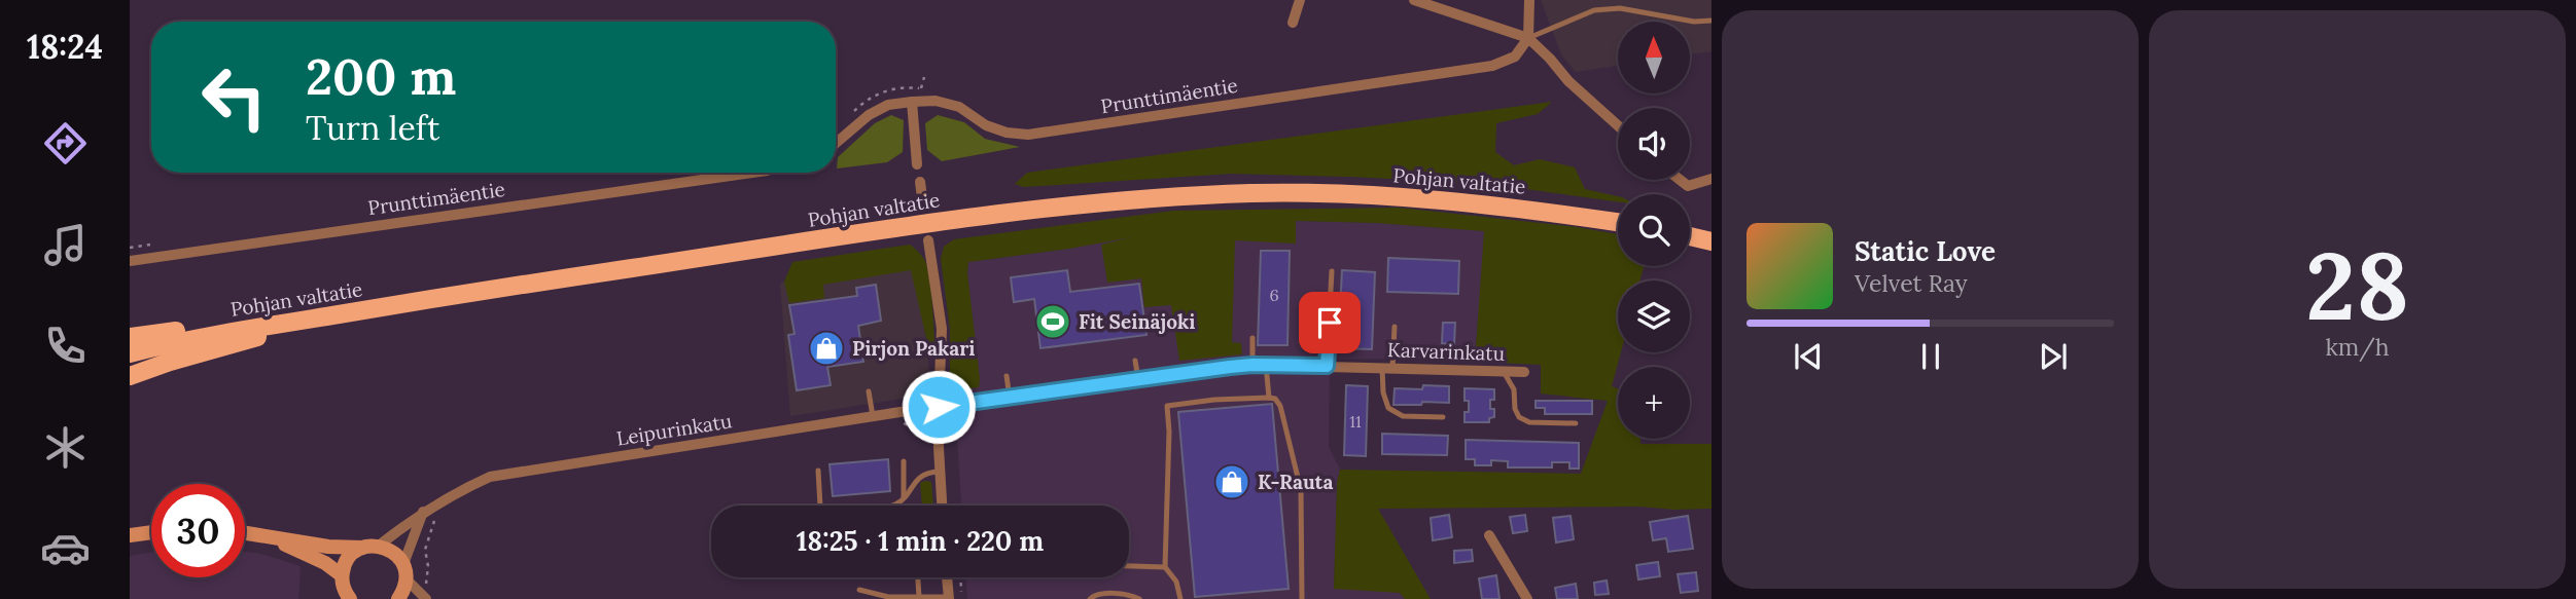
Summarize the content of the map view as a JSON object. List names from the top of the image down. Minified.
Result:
{"streets":{"main road":["Pohjan valtatie"],"street":["Prunttimäentie","Karvarinkatu","Leipurinkatu"]},"crossings":[["Karvarinkatu","Leipurinkatu"]],"places":{"sports":["Fit Seinäjoki"],"shop":["Pirjon Pakari","K-Rauta"]},"house_numbers":["6","11"],"north":"top","page":{"tabs":"18:24","tile":["28","km/h"],"map_buttons":"+","turn":["200 m","Turn left"],"song":["Static Love","Velvet Ray"],"limit":"30","trip":"18:25 · 1 min · 220 m"}}
